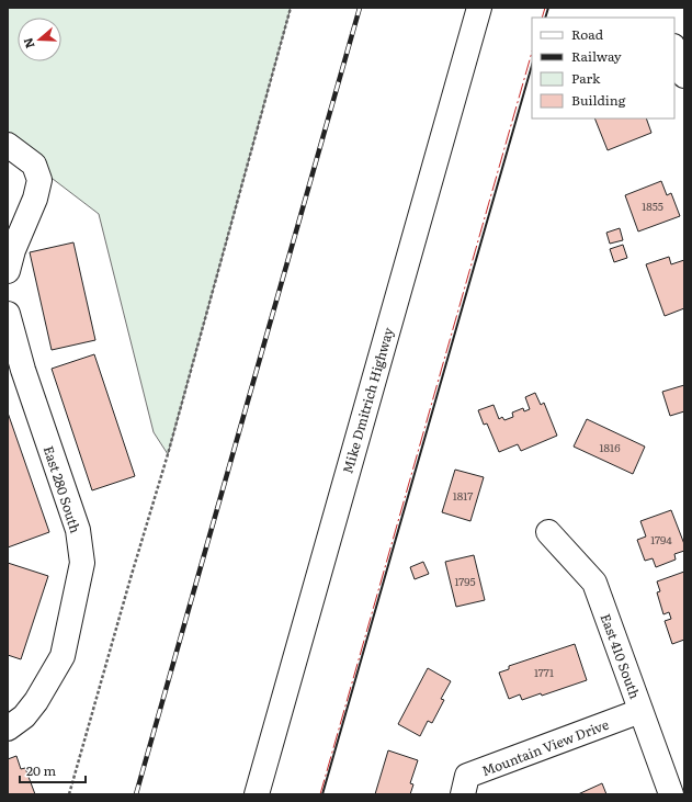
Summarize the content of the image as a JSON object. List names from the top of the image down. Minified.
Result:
{"streets":{"main road":["Mike Dmitrich Highway","East 280 South","East 410 South","Mountain View Drive"]},"crossings":[["East 410 South","Mountain View Drive"]],"house_numbers":["1855","1816","1817","1794","1795","1771"],"legend":["Road","Railway","Park","Building"],"scale_bar":"20 m","north":"left"}
